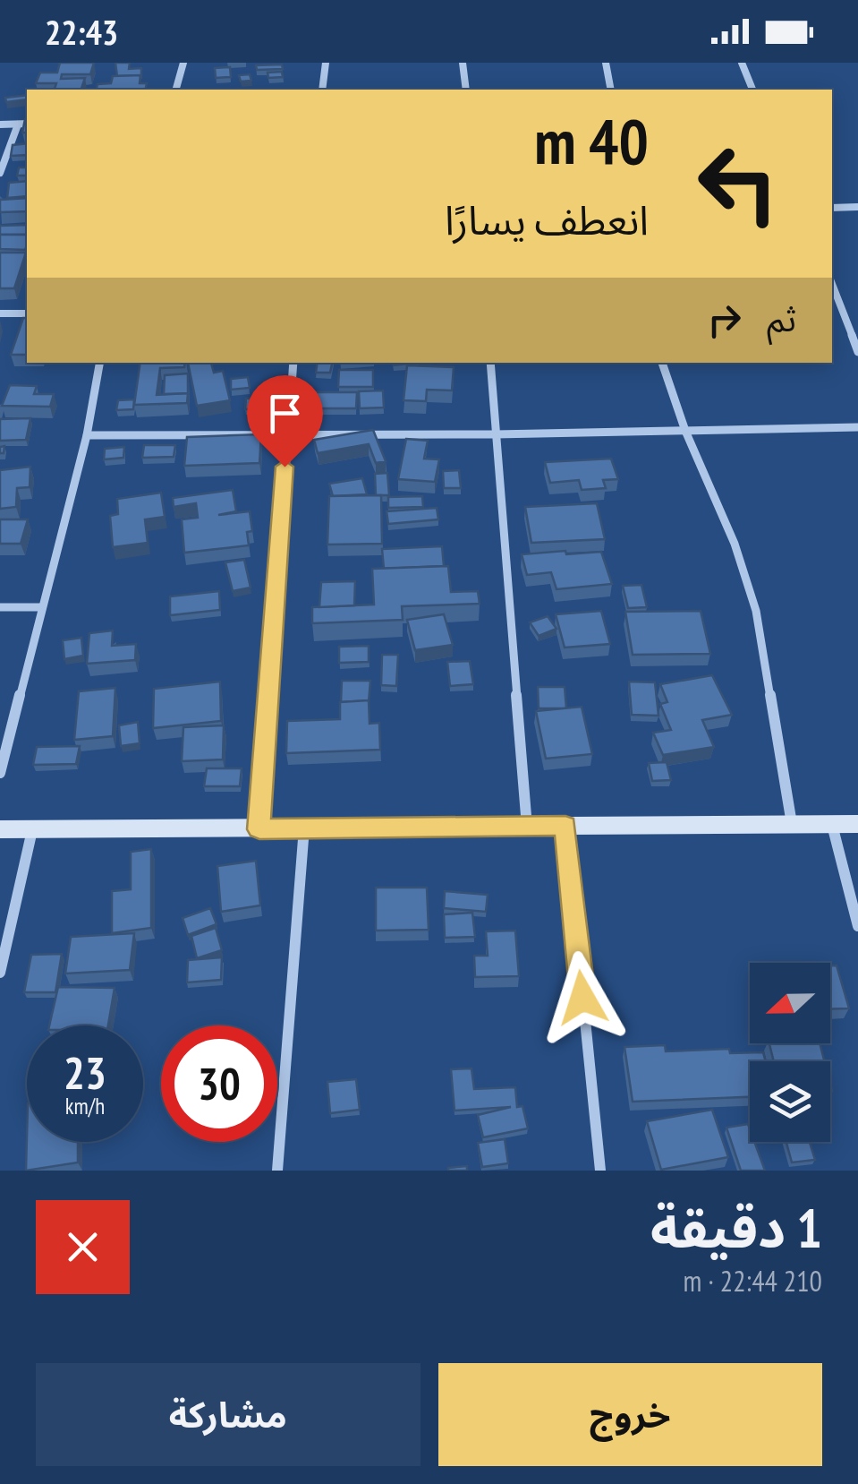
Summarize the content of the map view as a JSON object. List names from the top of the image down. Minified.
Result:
{"north":"left","page":{"status":"22:43","turn":["40 m","انعطف يسارًا"],"then":"ثم","speed":"23 km/h","limit":"30","heading":["1 دقيقة","210 m · 22:44"],"buttons":["خروج","مشاركة"]}}
